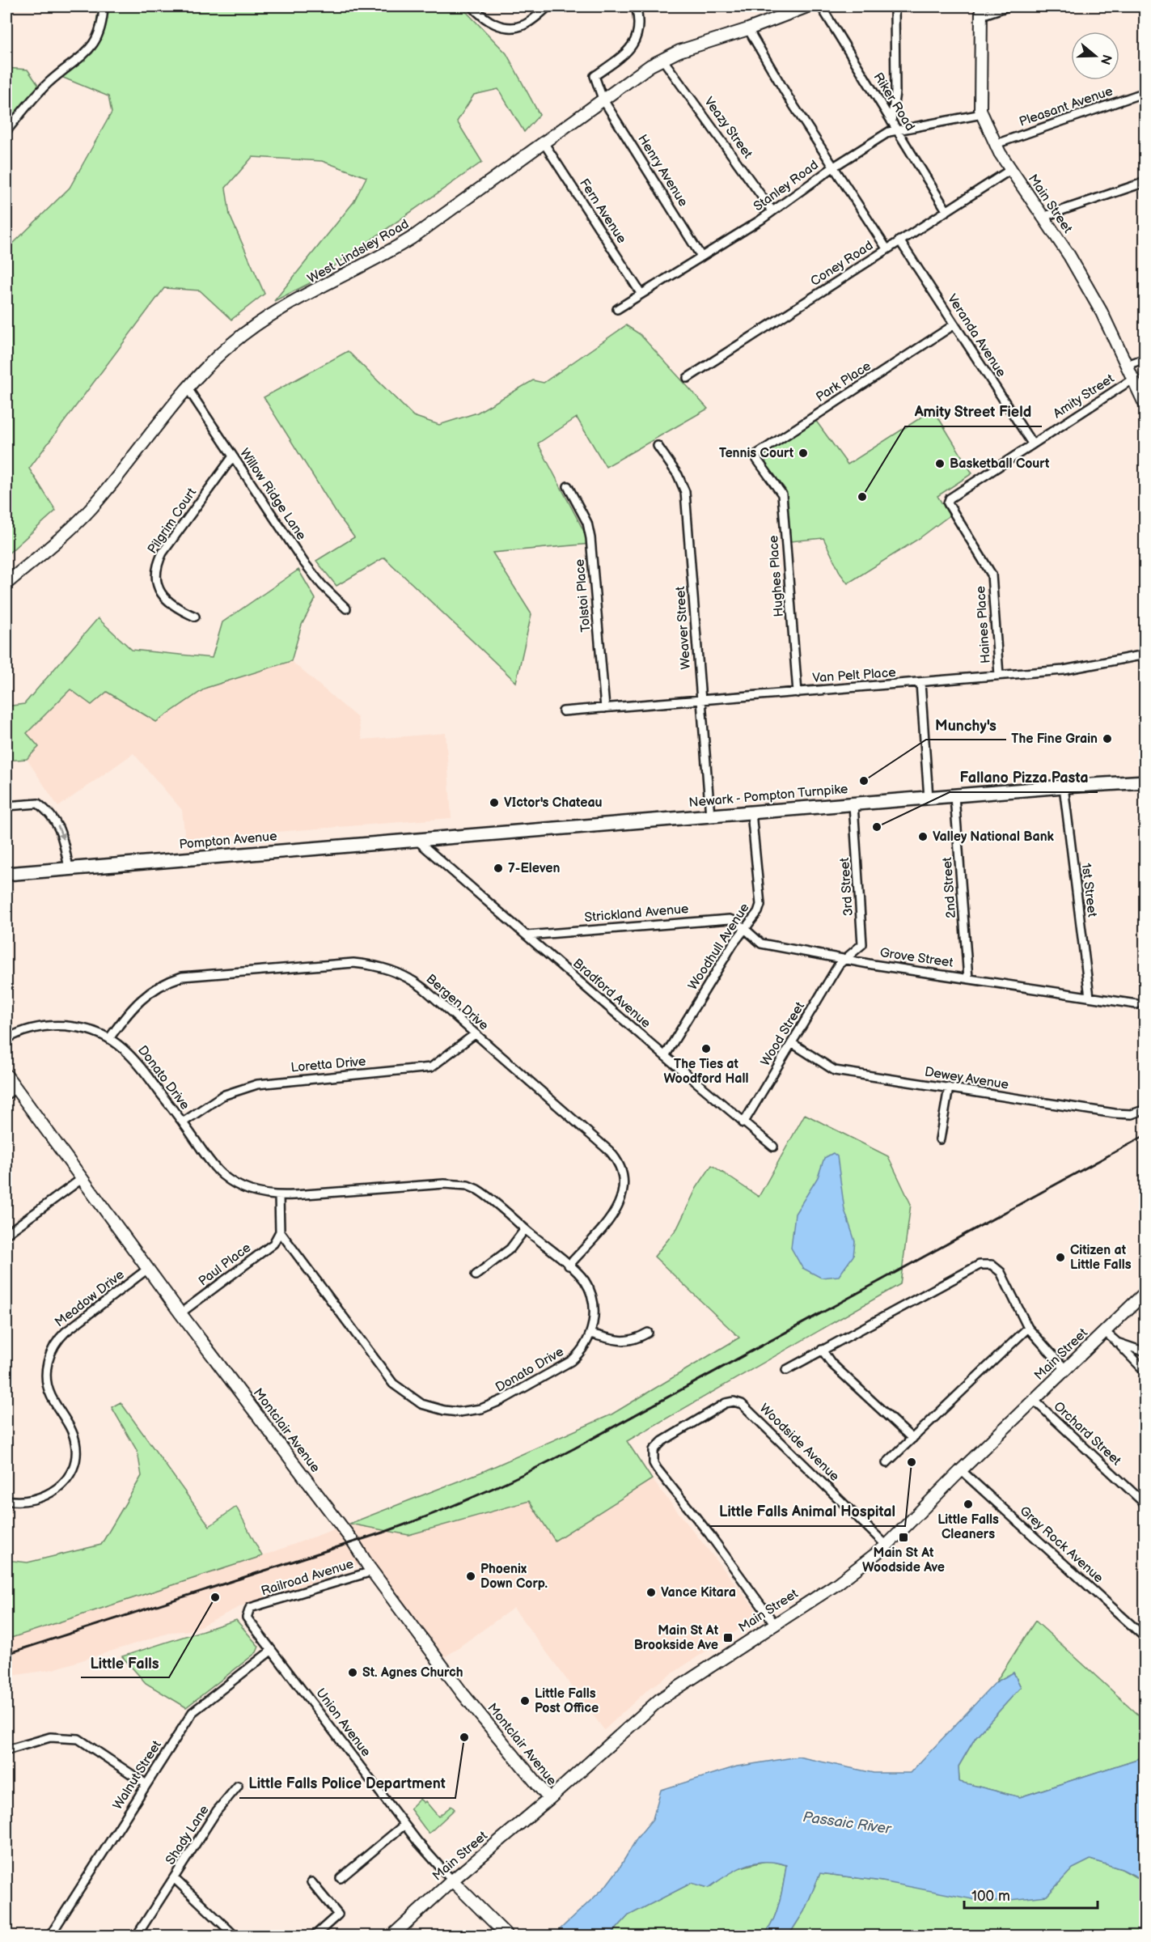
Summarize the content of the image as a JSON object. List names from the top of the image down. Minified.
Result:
{"streets":{"main road":["Newark - Pompton Turnpike","Pompton Avenue"],"street":["Riker Road","Pleasant Avenue","Veazy Street","Henry Avenue","Stanley Road","Main Street","Fern Avenue","West Lindsley Road","Coney Road","Veranda Avenue","Park Place","Amity Street","Willow Ridge Lane","Pilgrim Court","Hughes Place","Tolstoi Place","Haines Place","Weaver Street","Van Pelt Place","3rd Street","2nd Street","1st Street","Strickland Avenue","Woodhull Avenue","Grove Street","Bradford Avenue","Bergen Drive","Wood Street","Loretta Drive","Donato Drive","Dewey Avenue","Paul Place","Meadow Drive","Montclair Avenue","Orchard Street","Woodside Avenue","Grey Rock Avenue","Railroad Avenue","Union Avenue","Walnut Street","Shady Lane"]},"crossings":[["Riker Road","Stanley Road"],["Riker Road","Coney Road"],["Pleasant Avenue","Main Street"],["Veazy Street","Stanley Road"],["Veazy Street","West Lindsley Road"],["Henry Avenue","Stanley Road"],["Henry Avenue","West Lindsley Road"],["Stanley Road","Main Street"],["Stanley Road","Fern Avenue"],["Main Street","Coney Road"],["Main Street","Amity Street"],["Main Street","Montclair Avenue"],["Main Street","Orchard Street"],["Main Street","Woodside Avenue"],["Main Street","Grey Rock Avenue"],["Main Street","Union Avenue"],["Fern Avenue","West Lindsley Road"],["West Lindsley Road","Willow Ridge Lane"],["Coney Road","Veranda Avenue"],["Veranda Avenue","Park Place"],["Veranda Avenue","Amity Street"],["Park Place","Hughes Place"],["Amity Street","Haines Place"],["Willow Ridge Lane","Pilgrim Court"],["Hughes Place","Van Pelt Place"],["Tolstoi Place","Van Pelt Place"],["Haines Place","Van Pelt Place"],["Weaver Street","Van Pelt Place"],["Weaver Street","Newark - Pompton Turnpike"],["Newark - Pompton Turnpike","Pompton Avenue"],["Newark - Pompton Turnpike","3rd Street"],["Newark - Pompton Turnpike","2nd Street"],["Newark - Pompton Turnpike","1st Street"],["Newark - Pompton Turnpike","Woodhull Avenue"],["Pompton Avenue","Bradford Avenue"],["3rd Street","Grove Street"],["3rd Street","Wood Street"],["2nd Street","Grove Street"],["1st Street","Grove Street"],["Strickland Avenue","Woodhull Avenue"],["Strickland Avenue","Grove Street"],["Strickland Avenue","Bradford Avenue"],["Woodhull Avenue","Grove Street"],["Woodhull Avenue","Bradford Avenue"],["Grove Street","Wood Street"],["Bradford Avenue","Wood Street"],["Bergen Drive","Loretta Drive"],["Bergen Drive","Donato Drive"],["Wood Street","Dewey Avenue"],["Loretta Drive","Donato Drive"],["Donato Drive","Paul Place"],["Paul Place","Montclair Avenue"],["Meadow Drive","Montclair Avenue"],["Montclair Avenue","Railroad Avenue"],["Railroad Avenue","Union Avenue"],["Union Avenue","Walnut Street"]],"water":["Passaic River"],"places":{"other":["Tennis Court","Basketball Court","Amity Street Field","The Fine Grain","Munchy's","VIctor's Chateau","Fallano Pizza Pasta","Valley National Bank","7-Eleven","The Ties at Woodford Hall","Citizen at Little Falls","Little Falls Animal Hospital","Little Falls Cleaners","Phoenix Down Corp.","Vance Kitara","Little Falls","St. Agnes Church","Little Falls Post Office","Little Falls Police Department"],"transit":["Main St At Woodside Ave","Main St At Brookside Ave"]},"scale_bar":"100 m","north":"right"}
